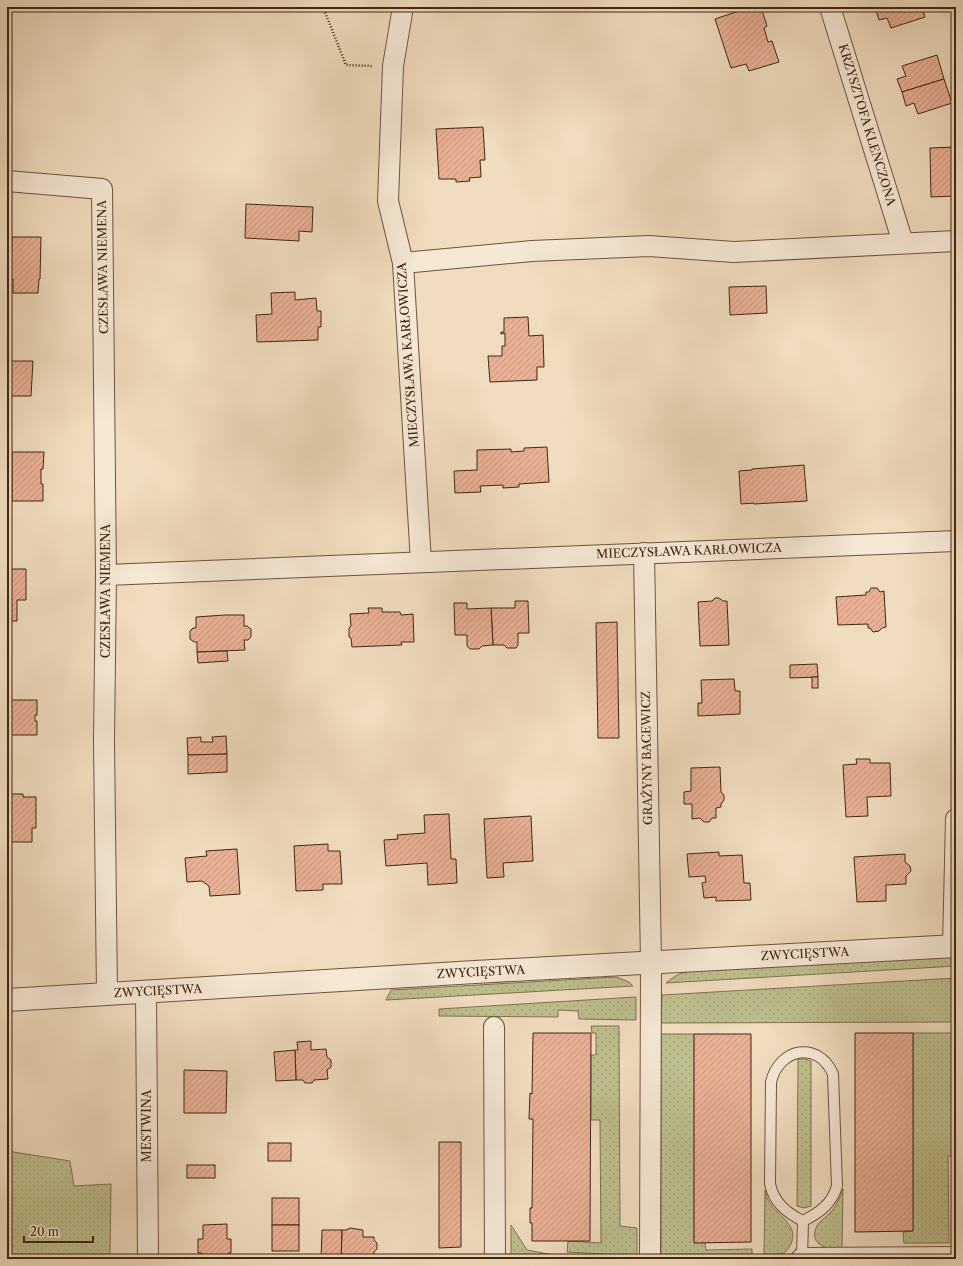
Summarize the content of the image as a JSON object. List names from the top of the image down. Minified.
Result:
{"streets":{"street":["KRZYSZTOFA KLENCZONA","CZESŁAWA NIEMENA","MIECZYSŁAWA KARŁOWICZA","GRAŻYNY BACEWICZ","ZWYCIĘSTWA","MESTWINA"]},"crossings":[["CZESŁAWA NIEMENA","MIECZYSŁAWA KARŁOWICZA"],["CZESŁAWA NIEMENA","ZWYCIĘSTWA"],["MIECZYSŁAWA KARŁOWICZA","GRAŻYNY BACEWICZ"],["GRAŻYNY BACEWICZ","ZWYCIĘSTWA"],["ZWYCIĘSTWA","MESTWINA"]],"scale_bar":"20 m"}
